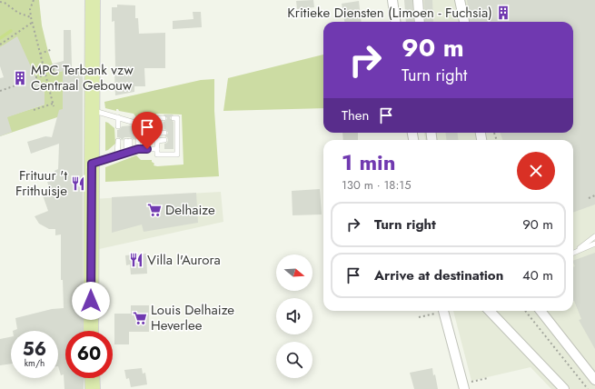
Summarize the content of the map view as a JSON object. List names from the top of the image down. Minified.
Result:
{"places":{"building":["Kritieke Diensten (Limoen - Fuchsia)","MPC Terbank vzw Centraal Gebouw"],"restaurant":["Frituur 't Frithuisje","Villa l'Aurora"],"supermarket":["Delhaize","Louis Delhaize Heverlee"]},"north":"right","page":{"turn":["90 m","Turn right"],"then":"Then","heading":["1 min","130 m · 18:15"],"list":[{"name":"Turn right","value":"90 m"},{"name":"Arrive at destination","value":"40 m"}],"speed":"56 km/h","limit":"60"}}
